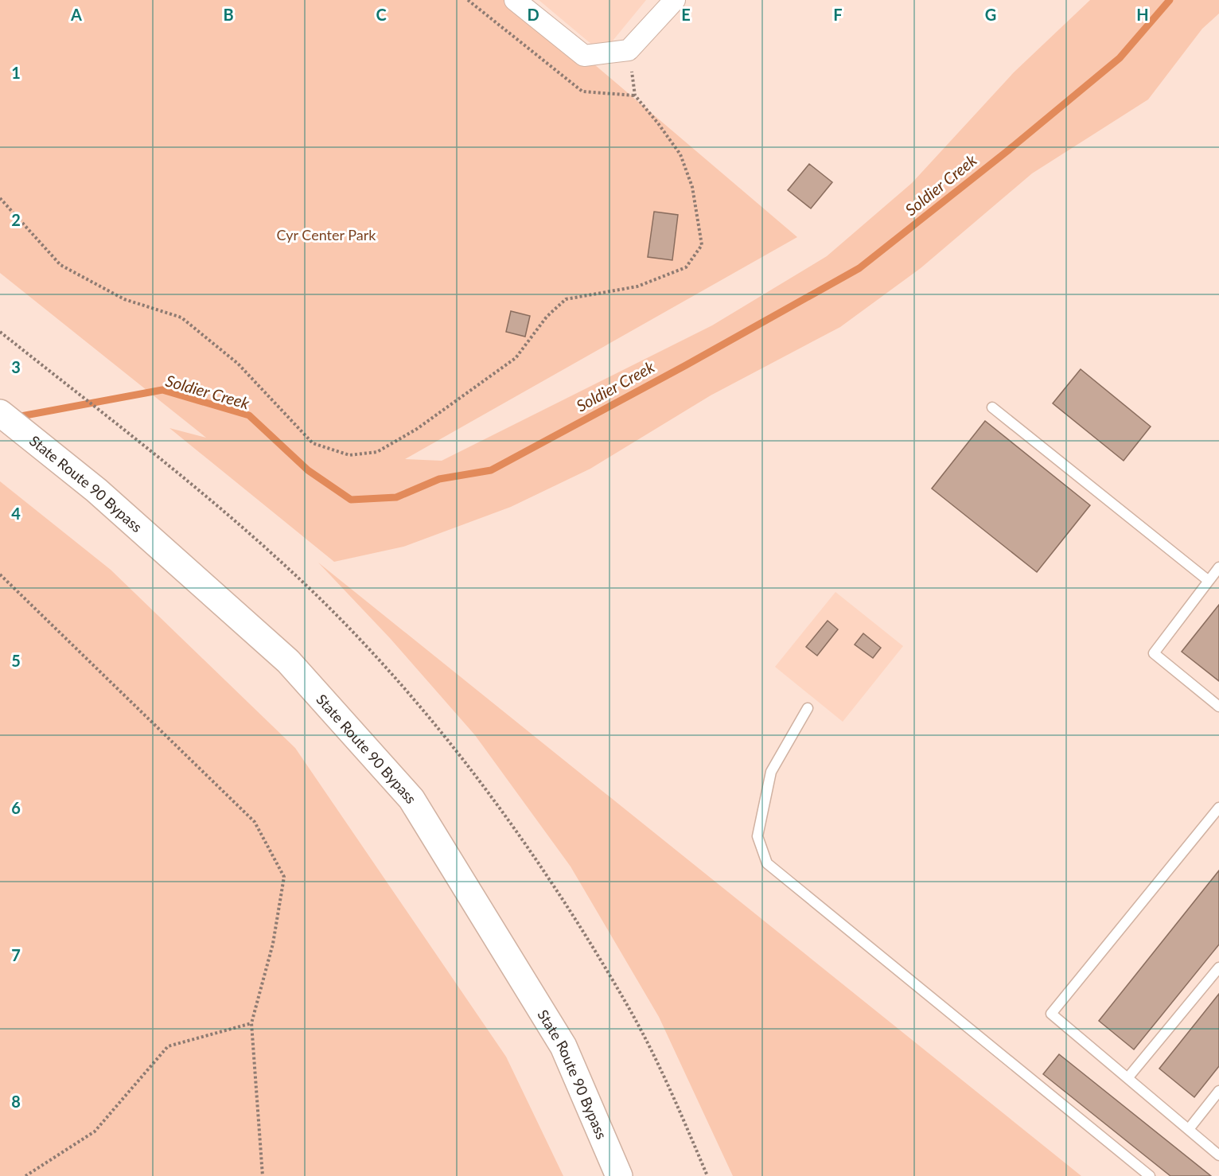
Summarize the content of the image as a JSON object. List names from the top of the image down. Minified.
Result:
{"streets":{"highway":["State Route 90 Bypass"]},"water":["Soldier Creek"],"parks":["Cyr Center Park"],"grid":{"columns":["A","B","C","D","E","F","G","H"],"rows":["1","2","3","4","5","6","7","8"]}}
